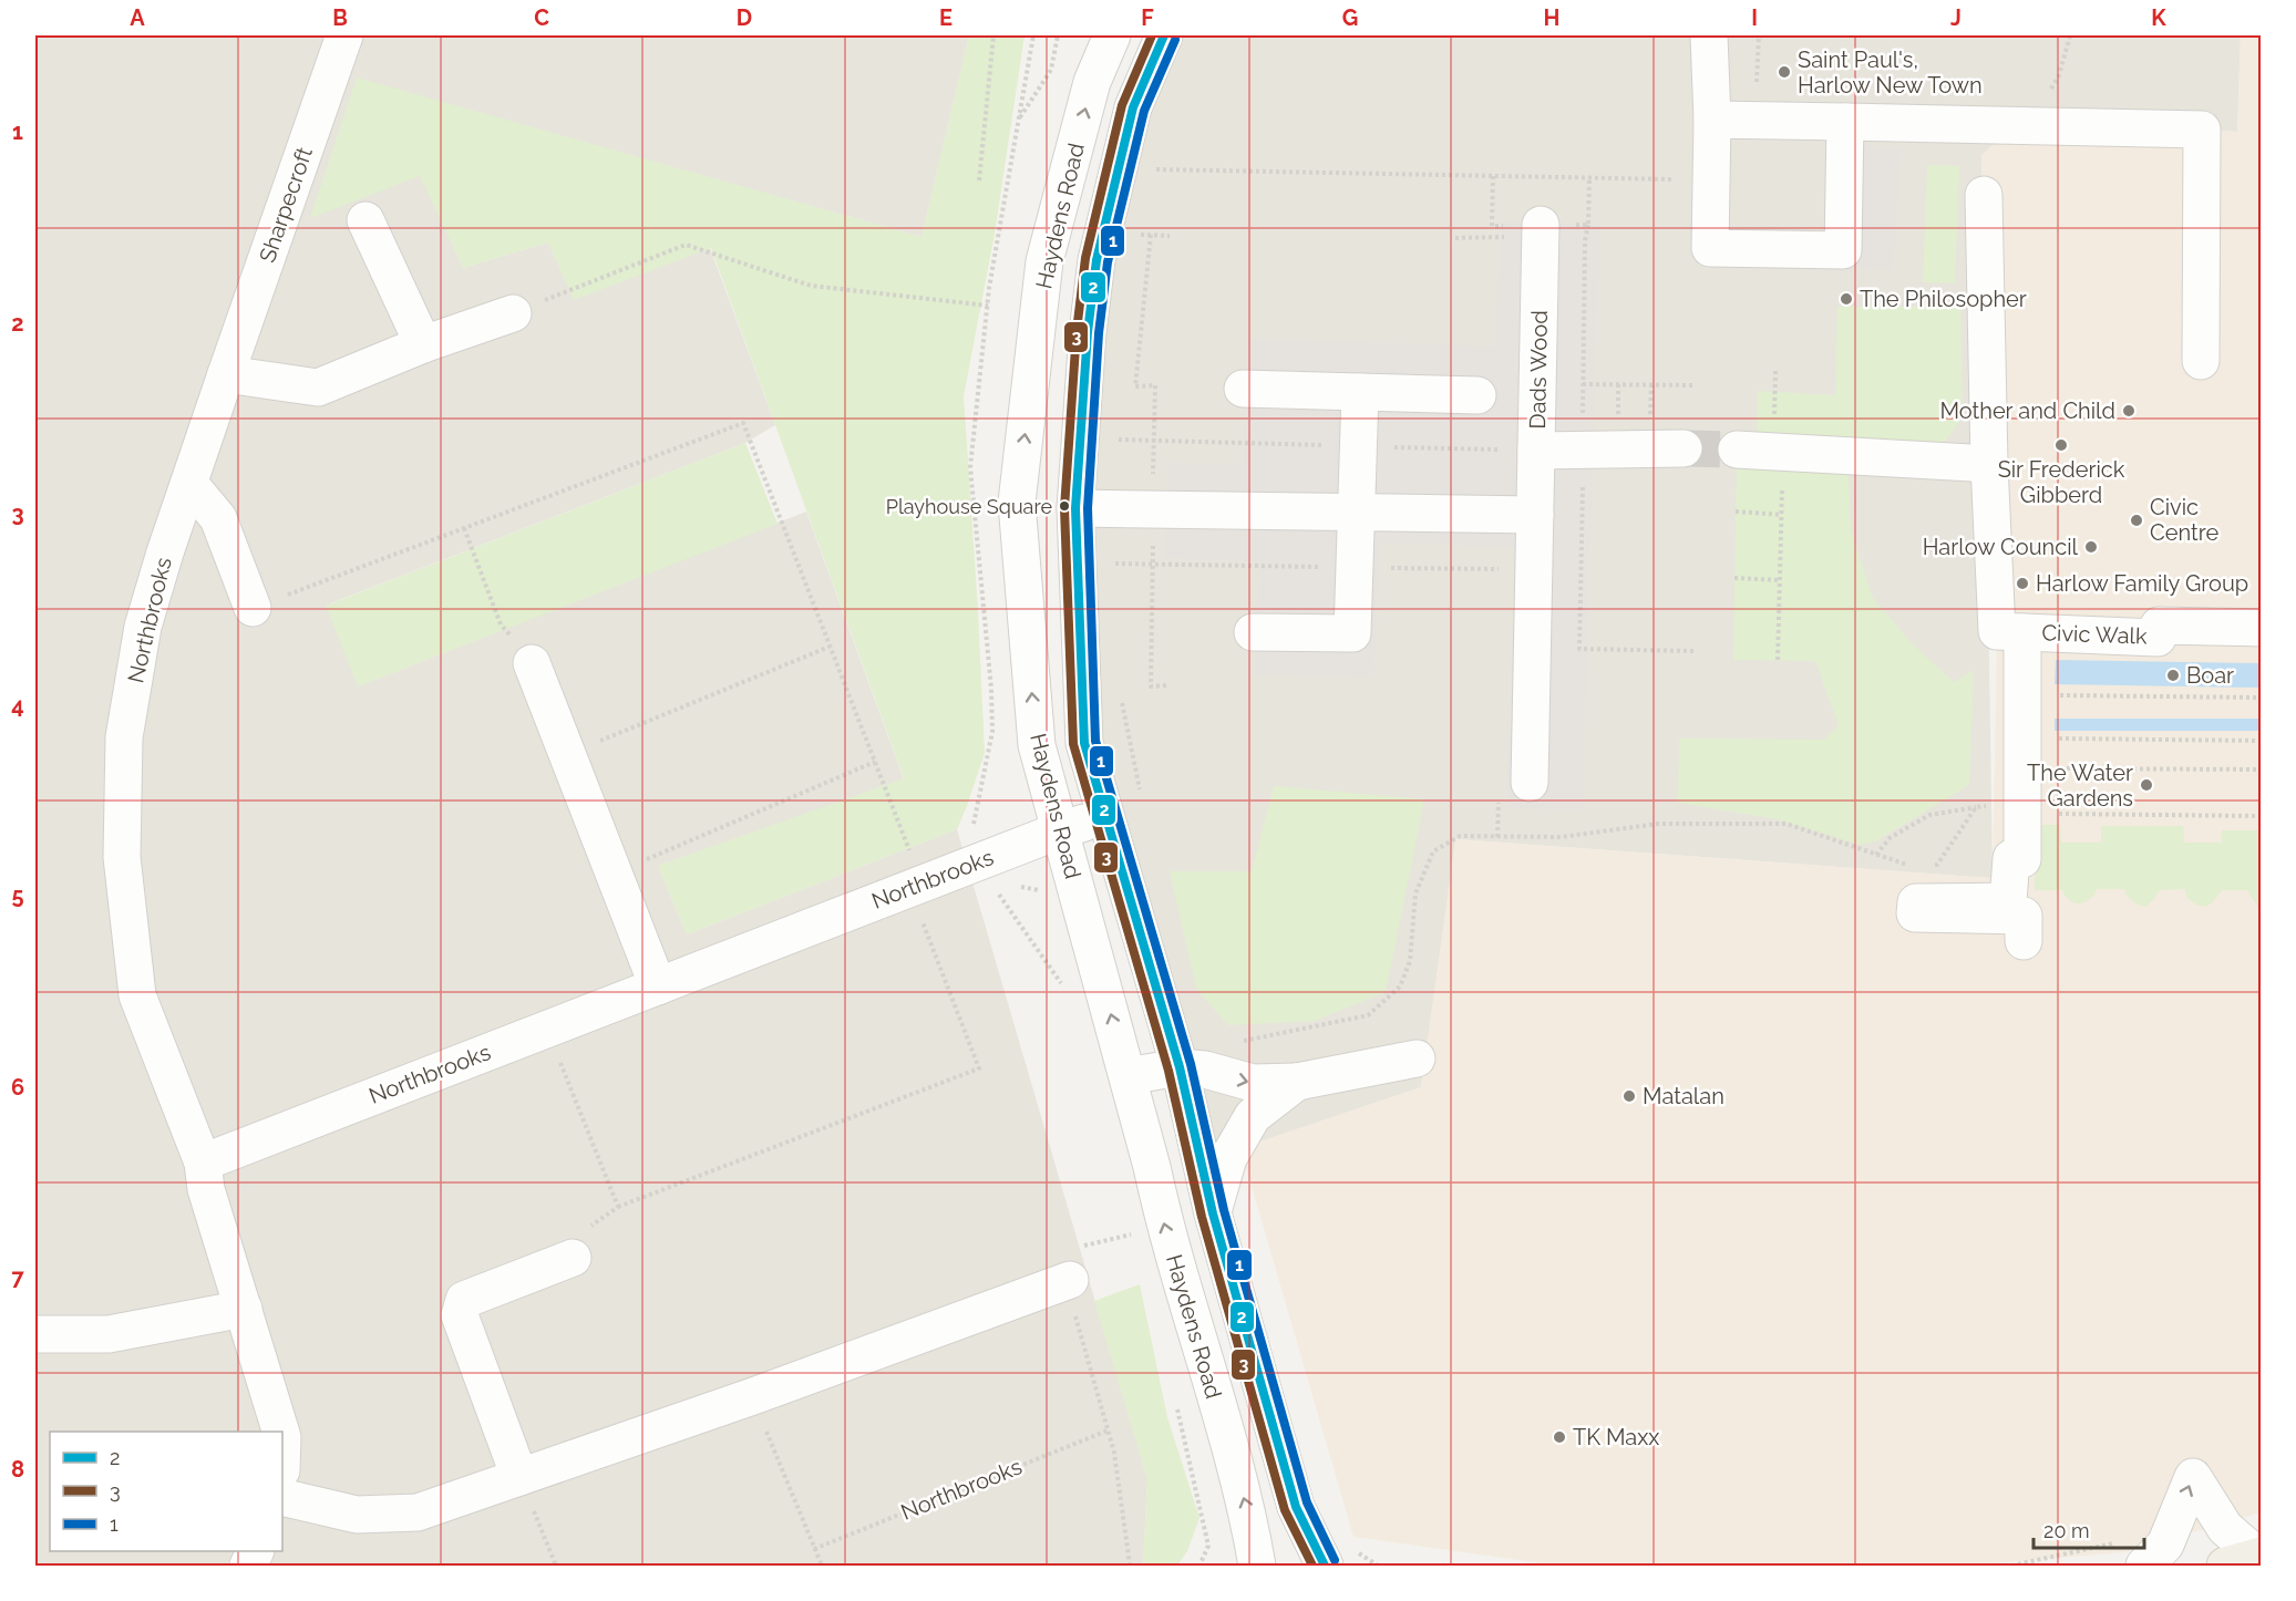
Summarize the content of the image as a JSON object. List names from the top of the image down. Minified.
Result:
{"streets":{"street":["Sharpecroft","Haydens Road","Dads Wood","Northbrooks","Civic Walk"]},"crossings":[["Sharpecroft","Northbrooks"],["Haydens Road","Northbrooks"]],"places":["Saint Paul's, Harlow New Town","The Philosopher","Mother and Child","Sir Frederick Gibberd","Playhouse Square","Civic Centre","Harlow Council","Harlow Family Group","Boar","The Water Gardens","Matalan","TK Maxx"],"lines":["transit line 2","transit line 3","transit line 1"],"legend":["2","3","1"],"scale_bar":"20 m","grid":{"columns":["A","B","C","D","E","F","G","H","I","J","K"],"rows":["1","2","3","4","5","6","7","8"]}}
